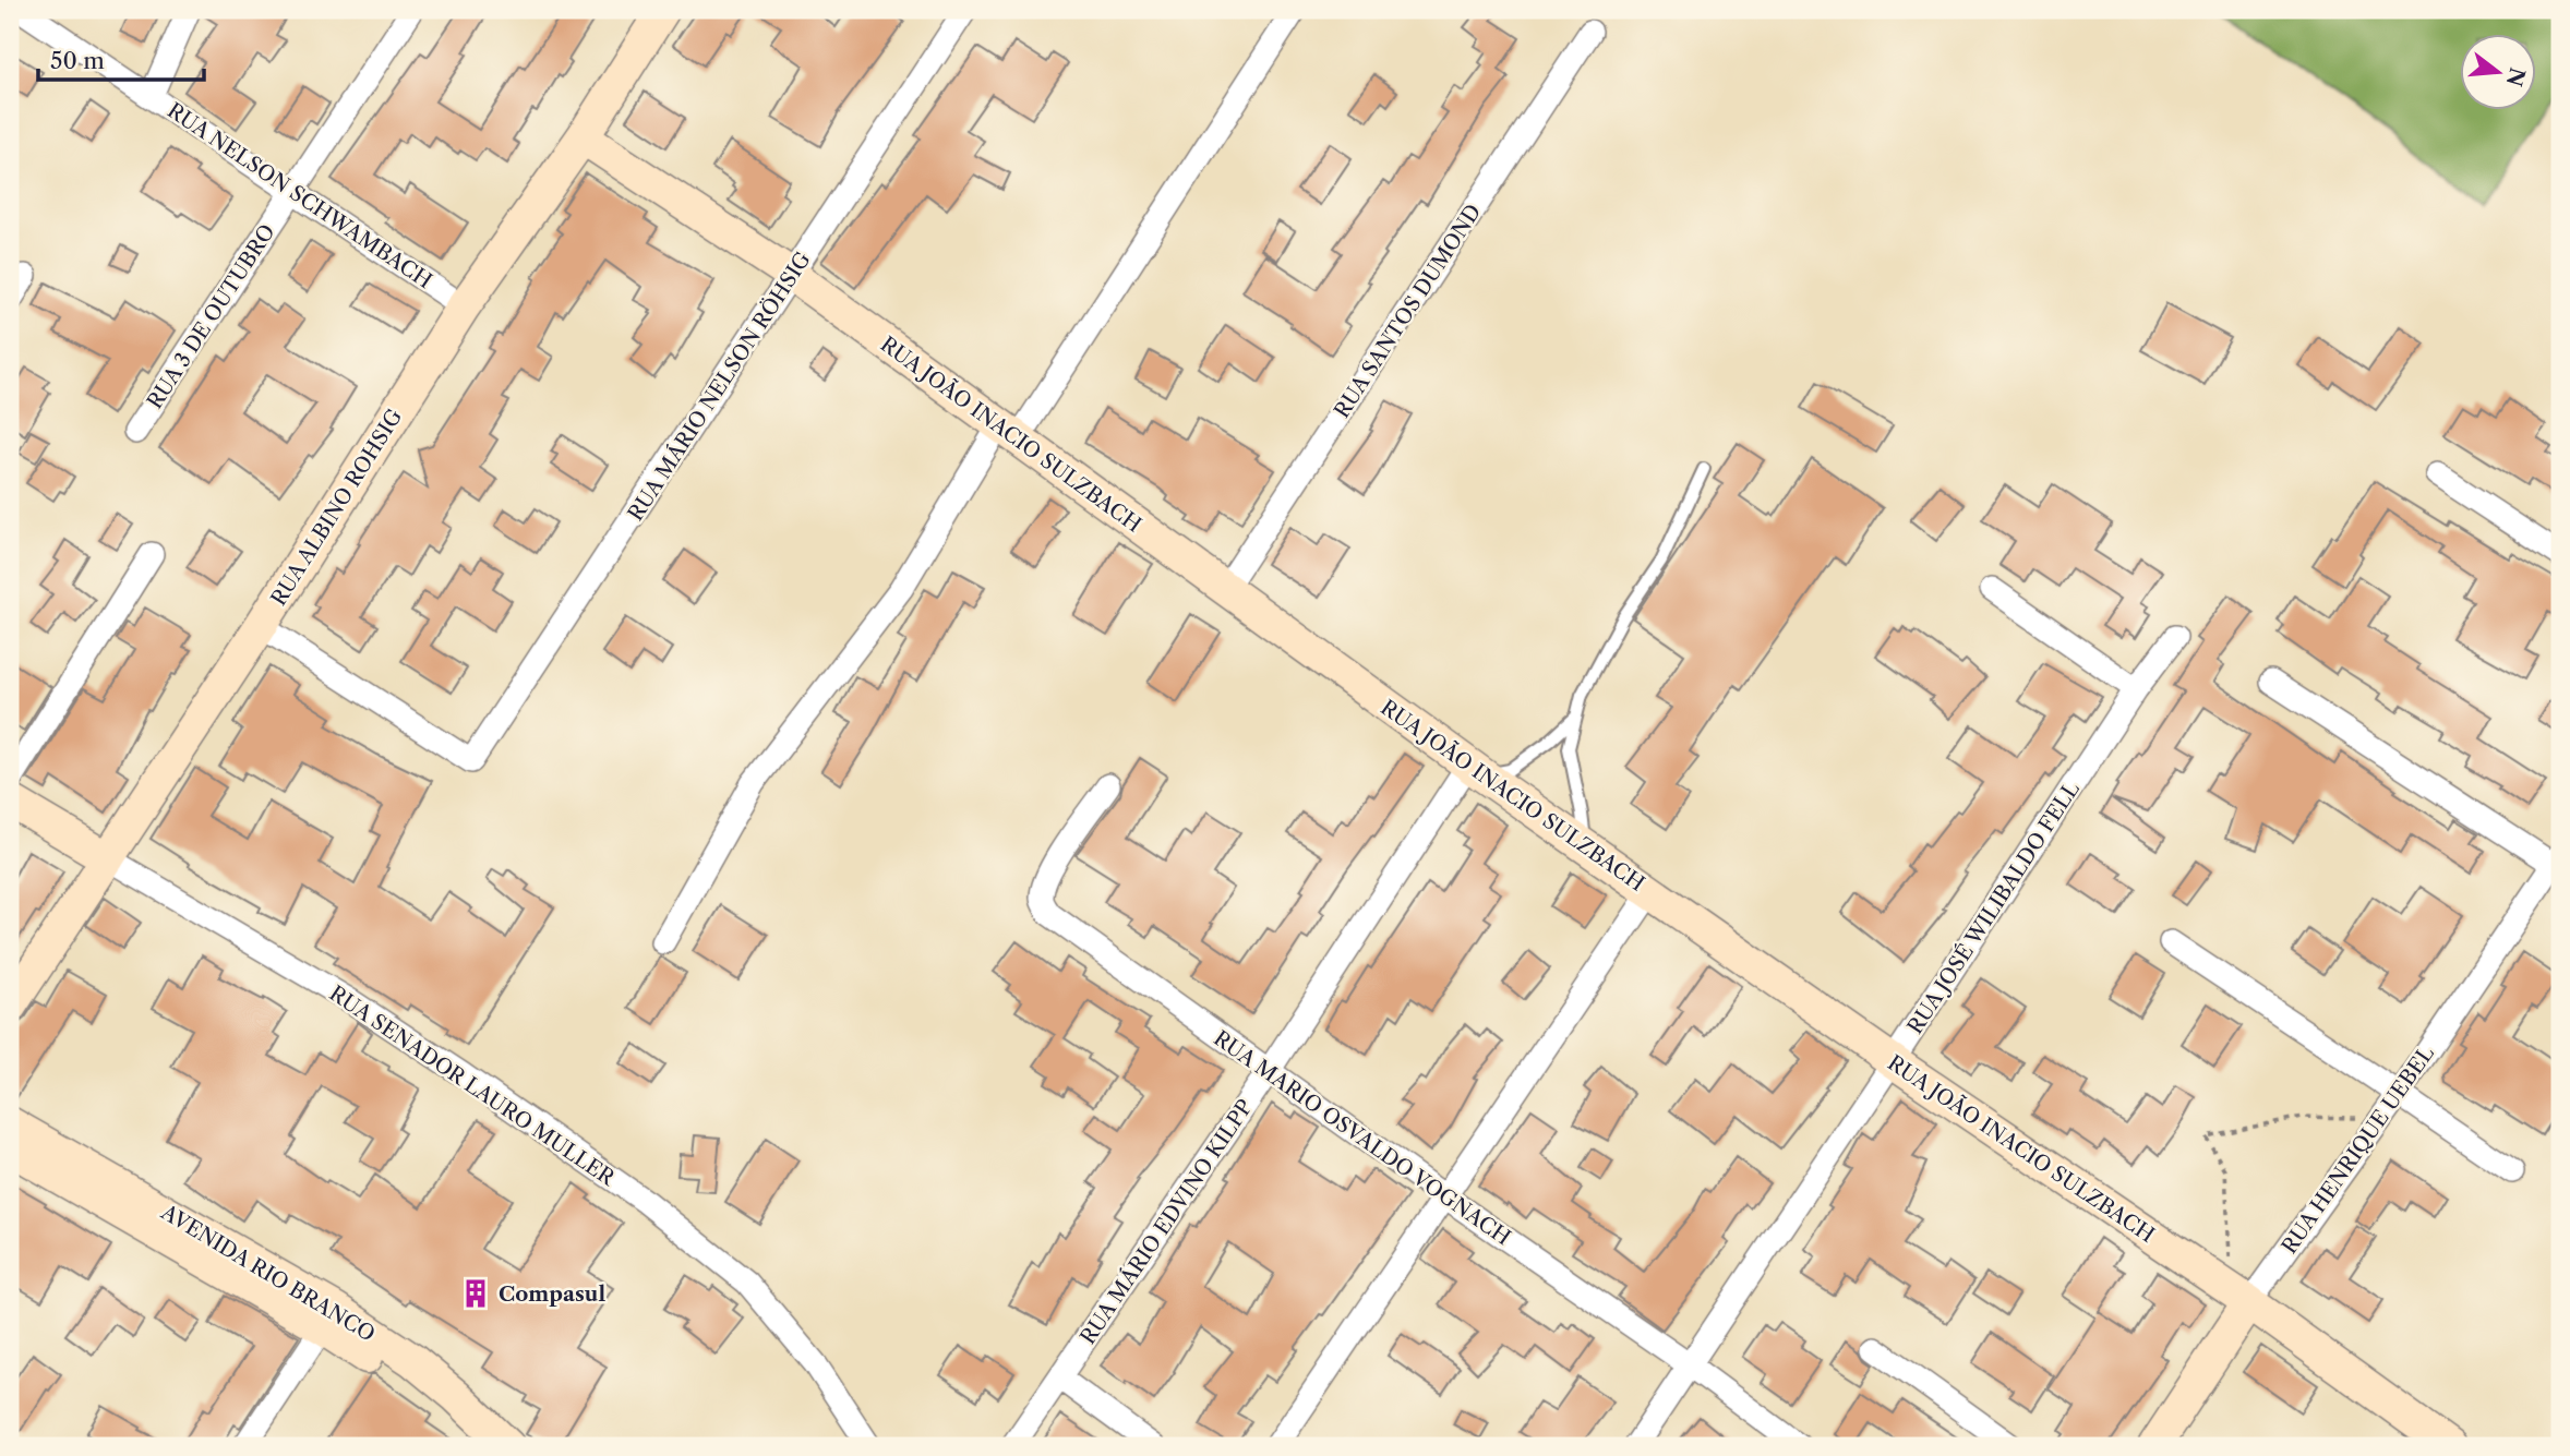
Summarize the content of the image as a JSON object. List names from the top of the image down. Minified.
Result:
{"streets":{"street":["RUA NELSON SCHWAMBACH","RUA SANTOS DUMOND","RUA 3 DE OUTUBRO","RUA MÁRIO NELSON RÖHSIG","RUA JOÃO INACIO SULZBACH","RUA ALBINO ROHSIG","RUA JOSÉ WILIBALDO FELL","RUA SENADOR LAURO MULLER","RUA MARIO OSVALDO VOGNACH","RUA HENRIQUE UEBEL","RUA MÁRIO EDVINO KILPP","AVENIDA RIO BRANCO"]},"crossings":[["RUA NELSON SCHWAMBACH","RUA 3 DE OUTUBRO"],["RUA NELSON SCHWAMBACH","RUA ALBINO ROHSIG"],["RUA SANTOS DUMOND","RUA JOÃO INACIO SULZBACH"],["RUA MÁRIO NELSON RÖHSIG","RUA JOÃO INACIO SULZBACH"],["RUA MÁRIO NELSON RÖHSIG","RUA ALBINO ROHSIG"],["RUA JOÃO INACIO SULZBACH","RUA ALBINO ROHSIG"],["RUA JOÃO INACIO SULZBACH","RUA JOSÉ WILIBALDO FELL"],["RUA JOÃO INACIO SULZBACH","RUA HENRIQUE UEBEL"],["RUA JOÃO INACIO SULZBACH","RUA MÁRIO EDVINO KILPP"],["RUA ALBINO ROHSIG","RUA SENADOR LAURO MULLER"],["RUA JOSÉ WILIBALDO FELL","RUA MARIO OSVALDO VOGNACH"],["RUA MARIO OSVALDO VOGNACH","RUA MÁRIO EDVINO KILPP"]],"places":{"building":["Compasul"]},"scale_bar":"50 m","north":"right"}
